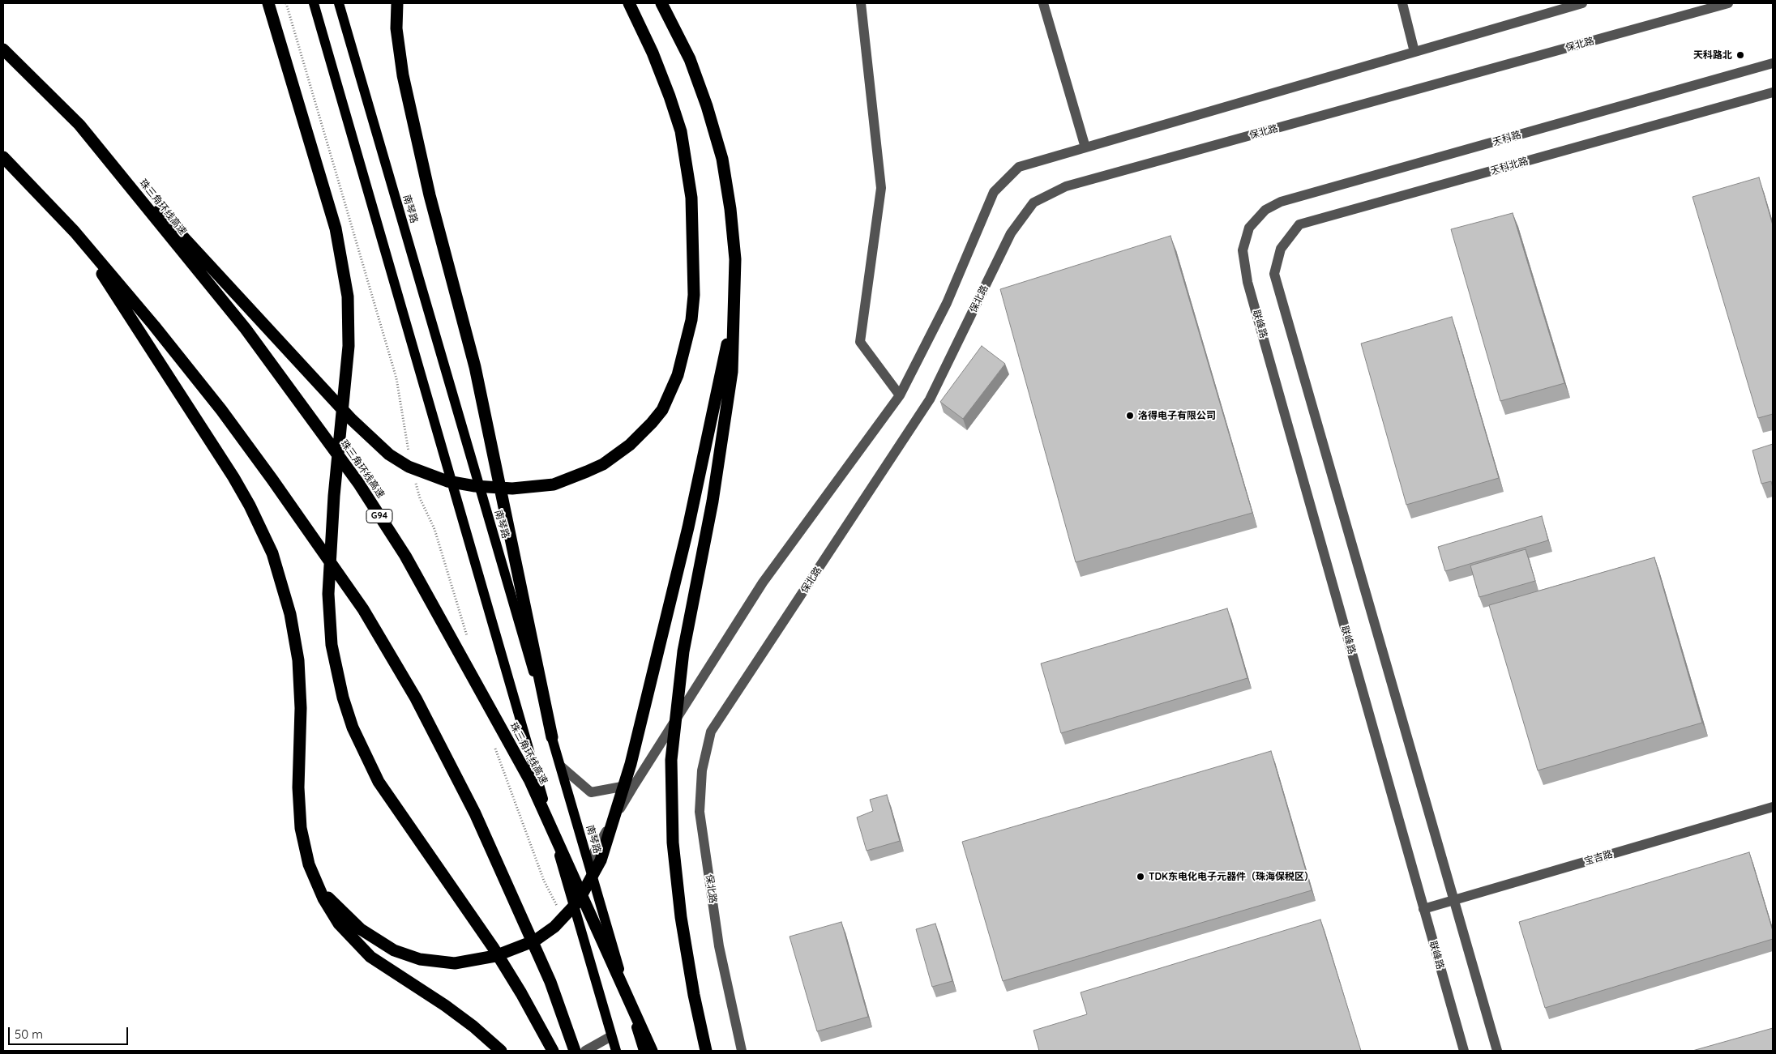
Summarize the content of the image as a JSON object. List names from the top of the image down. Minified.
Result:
{"streets":{"highway":["珠三角环线高速","G94"],"main road":["南琴路"],"street":["保北路","天科路","天科北路","联峰路","宝吉路"]},"crossings":[["天科路","联峰路"],["天科北路","宝吉路"],["联峰路","宝吉路"]],"places":["天科路北","洛得电子有限公司","TDK东电化电子元器件（珠海保税区）"],"scale_bar":"50 m"}
